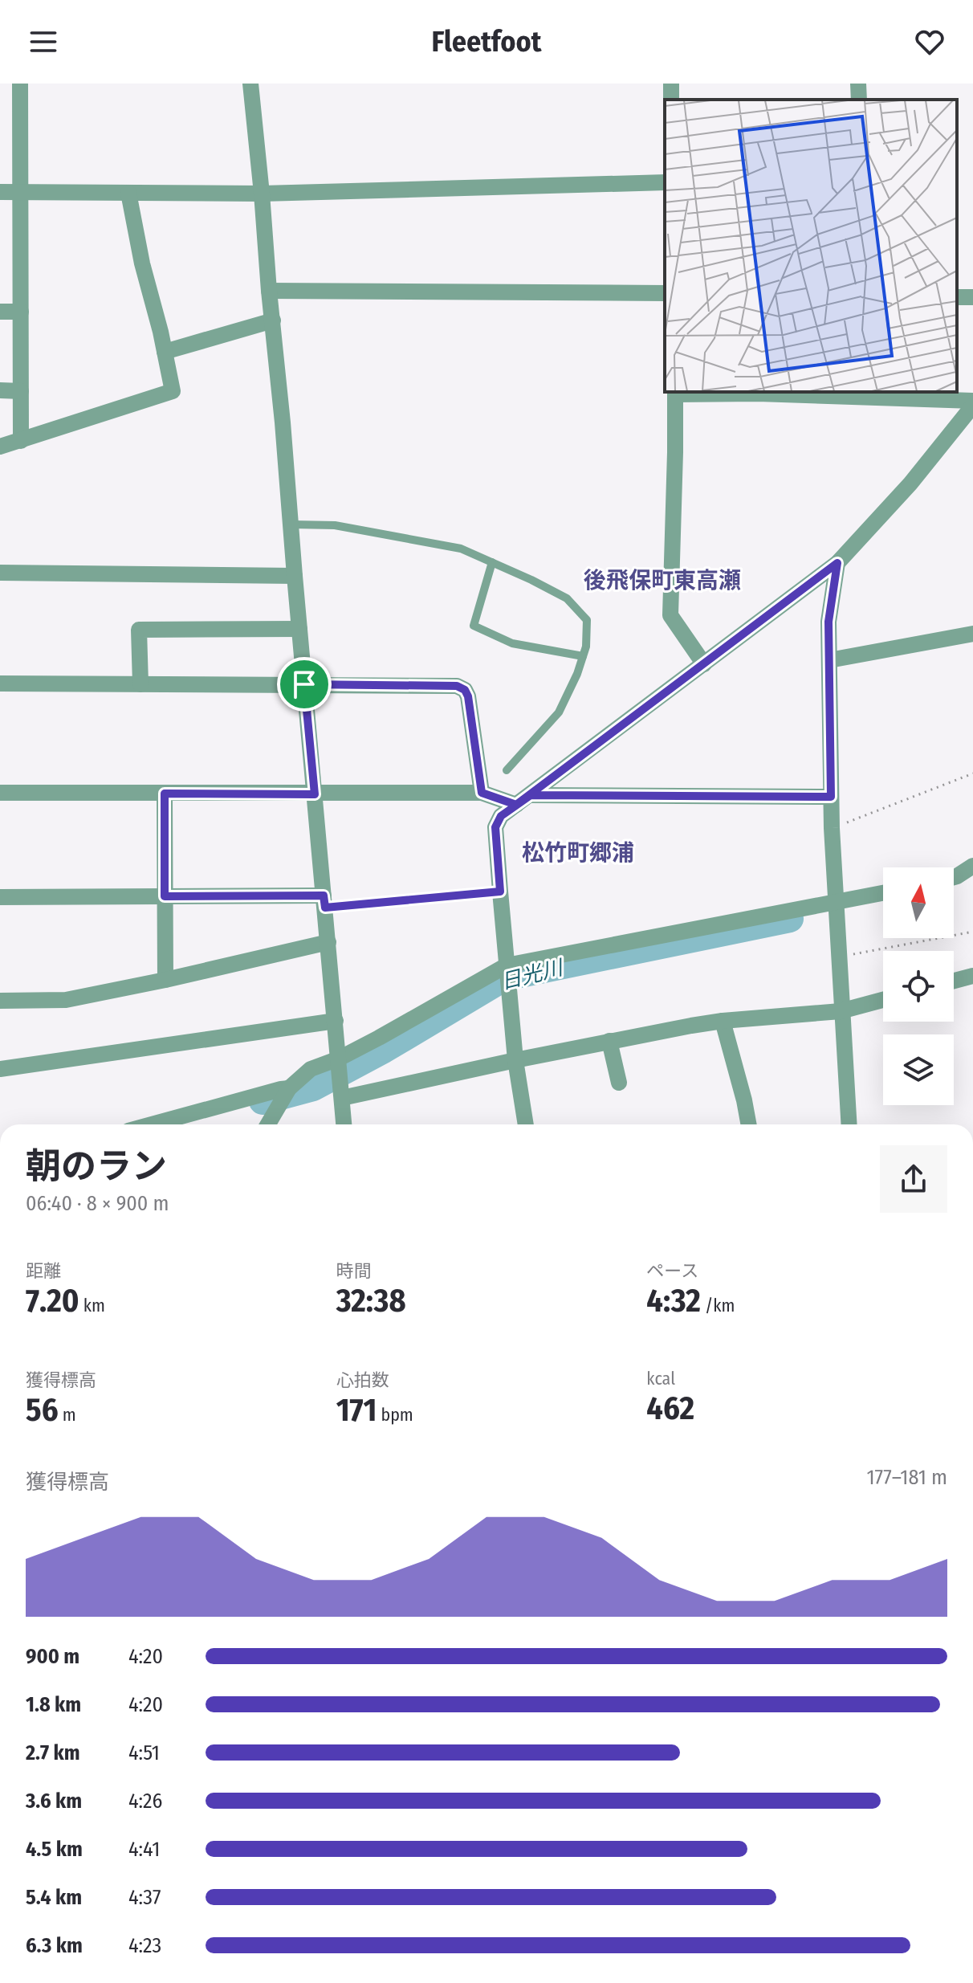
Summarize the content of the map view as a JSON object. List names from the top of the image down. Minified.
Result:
{"districts":["後飛保町東高瀬","松竹町郷浦"],"water":["日光川"],"north":"top","page":{"header":"Fleetfoot","heading":["朝のラン","06:40 · 8 × 900 m"],"stats":[["距離","7.20 km"],["時間","32:38"],["ペース","4:32 /km"],["獲得標高","56 m"],["心拍数","171 bpm"],["kcal","462"]],"chart":["獲得標高","177–181 m"],"list":[{"name":"900 m","note":"4:20"},{"name":"1.8 km","note":"4:20"},{"name":"2.7 km","note":"4:51"},{"name":"3.6 km","note":"4:26"},{"name":"4.5 km","note":"4:41"},{"name":"5.4 km","note":"4:37"},{"name":"6.3 km","note":"4:23"}]}}
